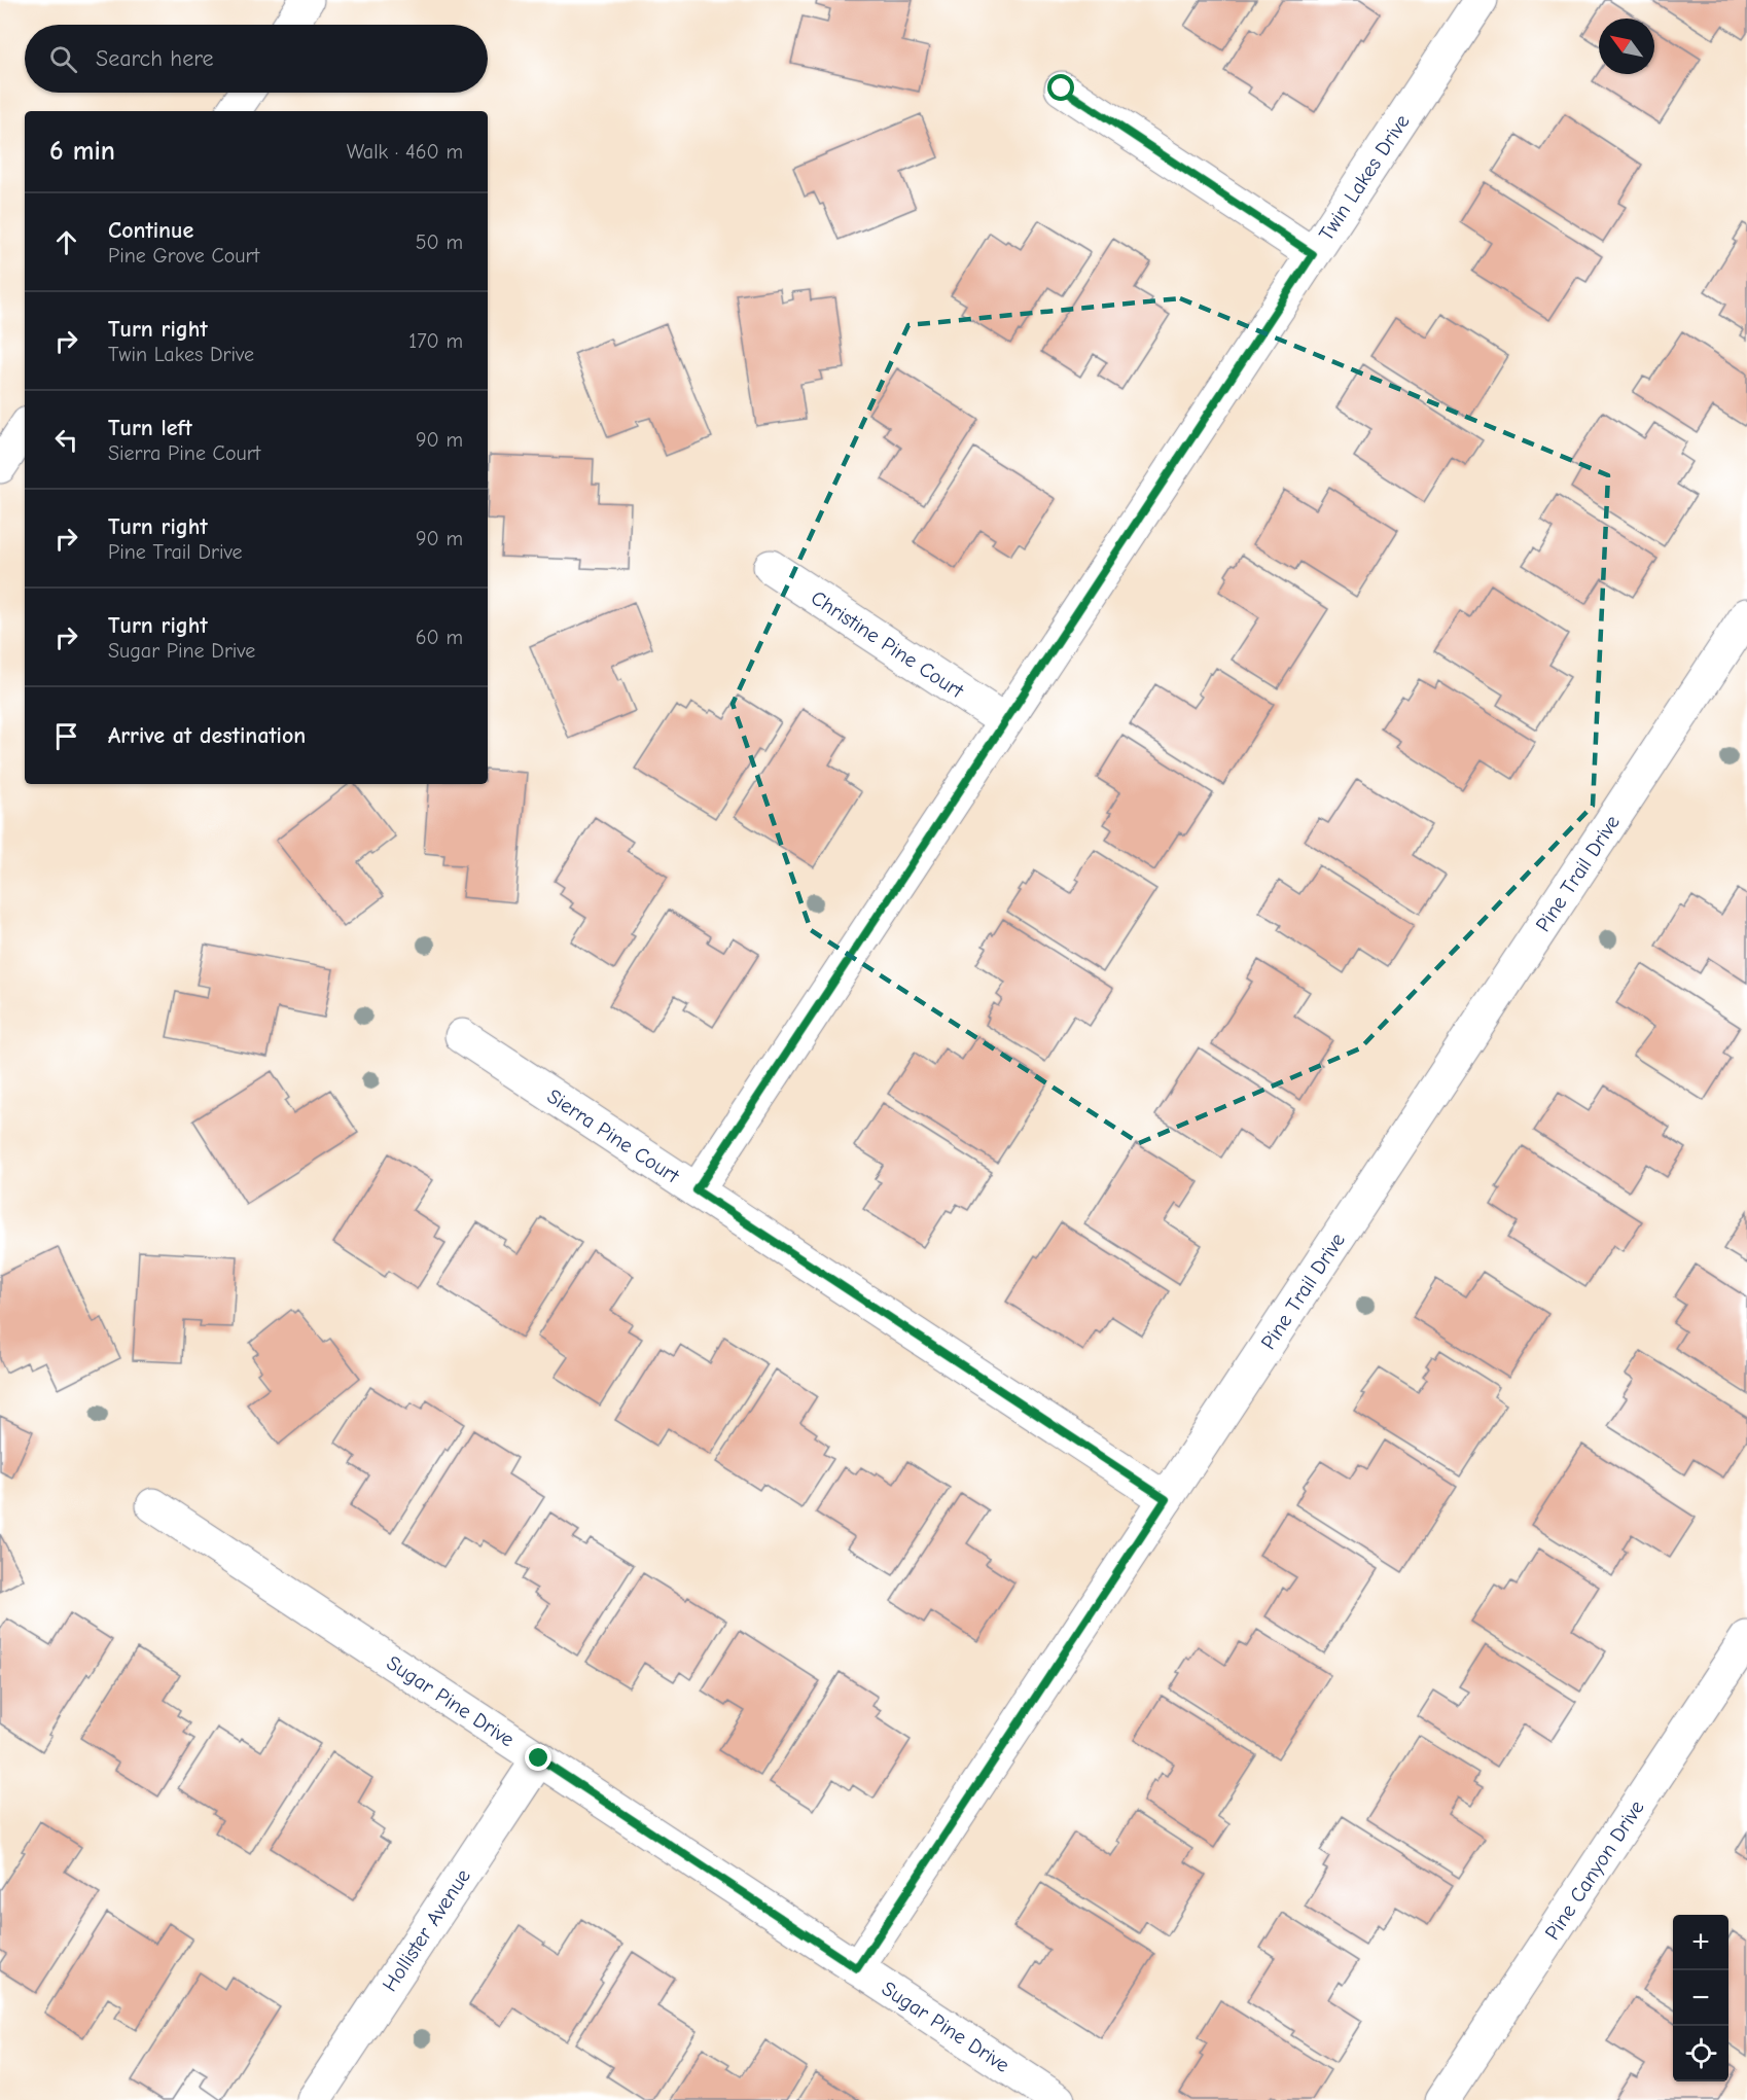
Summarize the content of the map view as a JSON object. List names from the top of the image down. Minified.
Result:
{"streets":{"street":["Twin Lakes Drive","Christine Pine Court","Pine Trail Drive","Sierra Pine Court","Sugar Pine Drive","Pine Canyon Drive","Hollister Avenue"]},"crossings":[["Twin Lakes Drive","Christine Pine Court"],["Twin Lakes Drive","Sierra Pine Court"],["Pine Trail Drive","Sierra Pine Court"],["Pine Trail Drive","Sugar Pine Drive"],["Sugar Pine Drive","Hollister Avenue"]],"north":"top left","page":{"search":"Search here","heading":["6 min","Walk · 460 m"],"list":[["Continue","Pine Grove Court","50 m"],["Turn right","Twin Lakes Drive","170 m"],["Turn left","Sierra Pine Court","90 m"],["Turn right","Pine Trail Drive","90 m"],["Turn right","Sugar Pine Drive","60 m"],"Arrive at destination"],"map_buttons":["+","−"]}}
